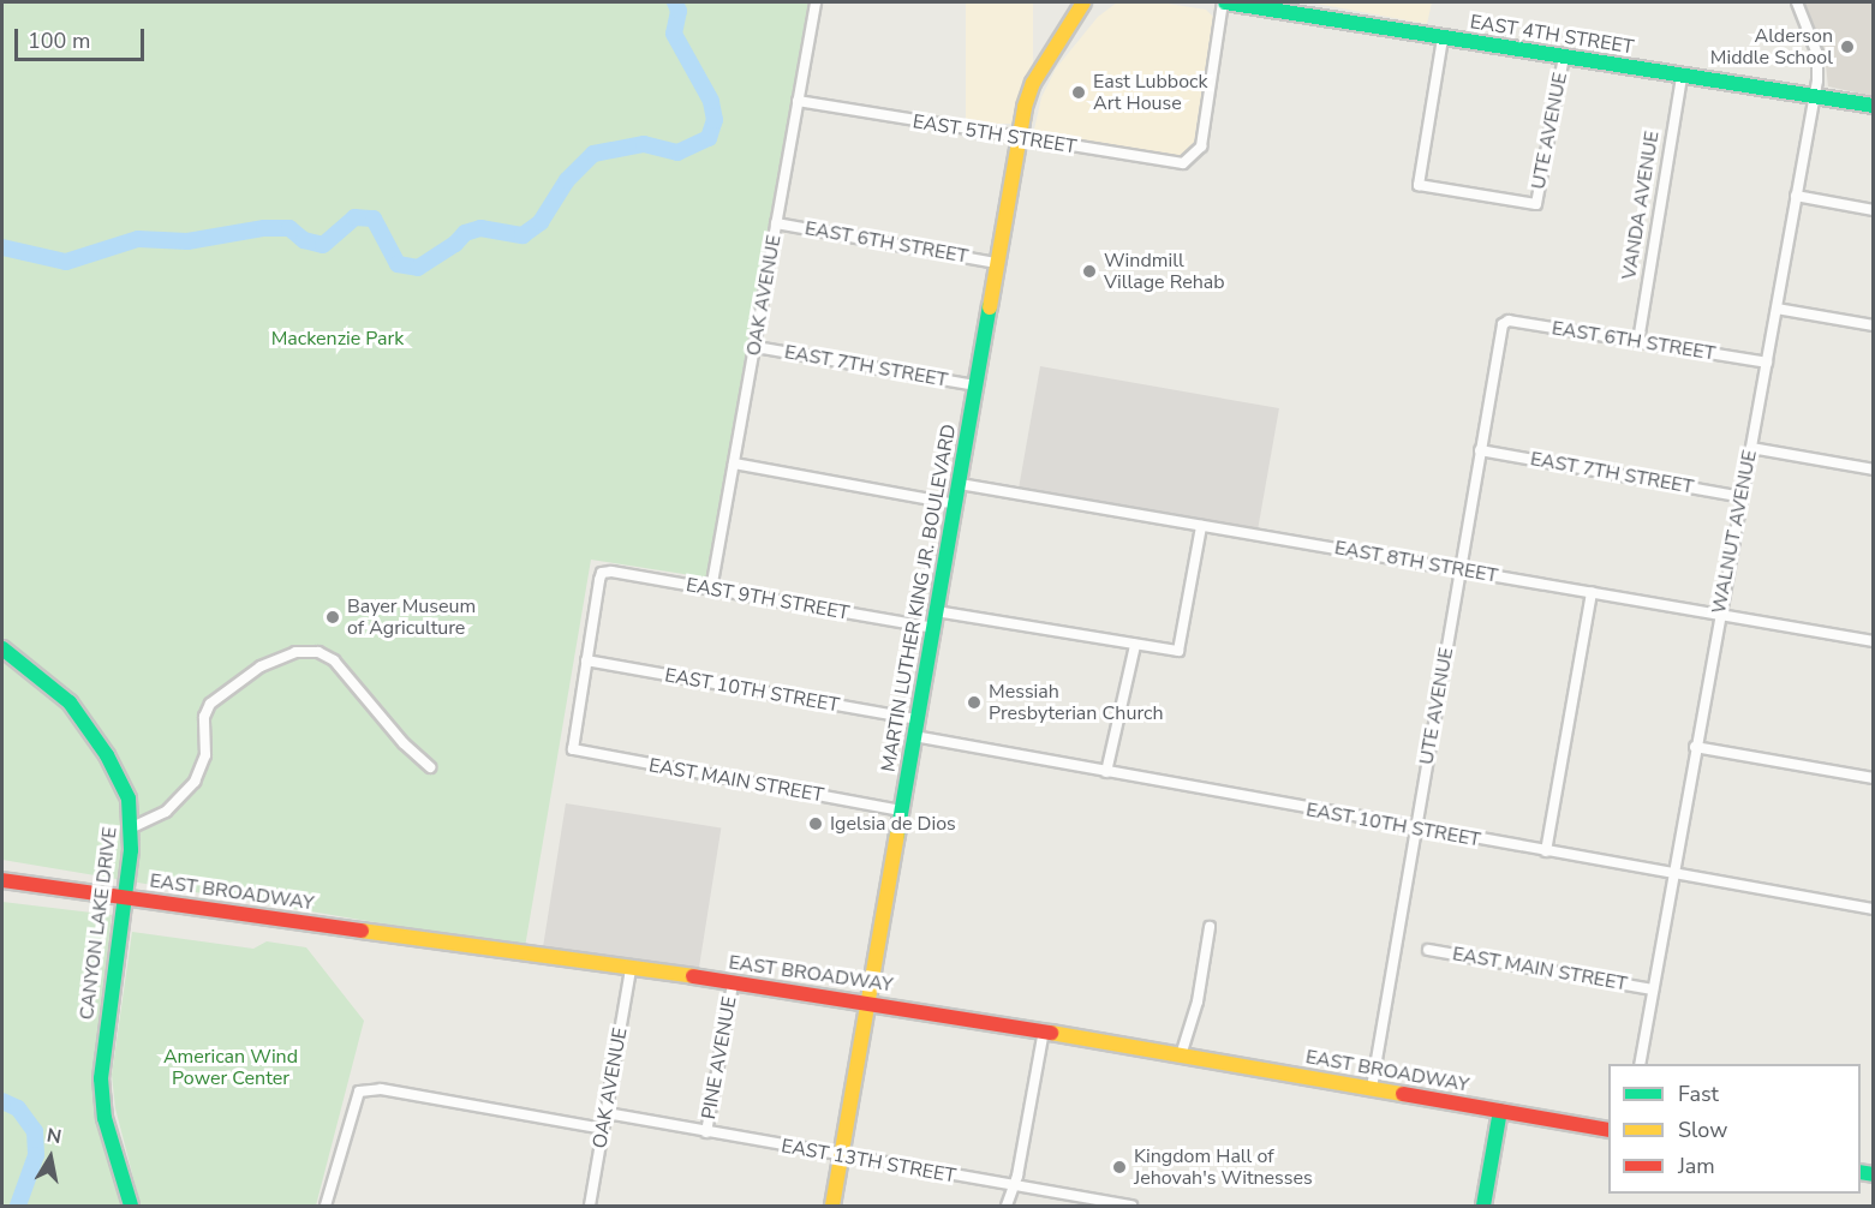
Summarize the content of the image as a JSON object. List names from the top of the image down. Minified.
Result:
{"streets":{"main road":["EAST 4TH STREET","MARTIN LUTHER KING JR. BOULEVARD","EAST BROADWAY","CANYON LAKE DRIVE"],"street":["UTE AVENUE","EAST 5TH STREET","VANDA AVENUE","EAST 6TH STREET","OAK AVENUE","EAST 7TH STREET","WALNUT AVENUE","EAST 8TH STREET","EAST 9TH STREET","EAST 10TH STREET","EAST MAIN STREET","PINE AVENUE","EAST 13TH STREET"]},"crossings":[["EAST 4TH STREET","UTE AVENUE"],["EAST 4TH STREET","EAST 5TH STREET"],["EAST 4TH STREET","VANDA AVENUE"],["EAST 4TH STREET","WALNUT AVENUE"],["UTE AVENUE","EAST 6TH STREET"],["UTE AVENUE","EAST 7TH STREET"],["UTE AVENUE","EAST 8TH STREET"],["UTE AVENUE","EAST 10TH STREET"],["UTE AVENUE","EAST BROADWAY"],["EAST 5TH STREET","OAK AVENUE"],["EAST 5TH STREET","MARTIN LUTHER KING JR. BOULEVARD"],["VANDA AVENUE","EAST 6TH STREET"],["EAST 6TH STREET","OAK AVENUE"],["EAST 6TH STREET","WALNUT AVENUE"],["EAST 6TH STREET","MARTIN LUTHER KING JR. BOULEVARD"],["OAK AVENUE","EAST 7TH STREET"],["OAK AVENUE","EAST 9TH STREET"],["OAK AVENUE","EAST BROADWAY"],["OAK AVENUE","EAST 13TH STREET"],["EAST 7TH STREET","WALNUT AVENUE"],["EAST 7TH STREET","MARTIN LUTHER KING JR. BOULEVARD"],["WALNUT AVENUE","EAST 8TH STREET"],["WALNUT AVENUE","EAST 10TH STREET"],["WALNUT AVENUE","EAST MAIN STREET"],["EAST 8TH STREET","MARTIN LUTHER KING JR. BOULEVARD"],["MARTIN LUTHER KING JR. BOULEVARD","EAST 9TH STREET"],["MARTIN LUTHER KING JR. BOULEVARD","EAST 10TH STREET"],["MARTIN LUTHER KING JR. BOULEVARD","EAST MAIN STREET"],["MARTIN LUTHER KING JR. BOULEVARD","EAST BROADWAY"],["MARTIN LUTHER KING JR. BOULEVARD","EAST 13TH STREET"],["EAST 9TH STREET","EAST 10TH STREET"],["EAST 9TH STREET","EAST MAIN STREET"],["EAST 10TH STREET","EAST MAIN STREET"],["EAST BROADWAY","CANYON LAKE DRIVE"],["EAST BROADWAY","PINE AVENUE"],["PINE AVENUE","EAST 13TH STREET"]],"parks":["Mackenzie Park","American Wind Power Center"],"places":["Alderson Middle School","East Lubbock Art House","Windmill Village Rehab","Bayer Museum of Agriculture","Messiah Presbyterian Church","Igelsia de Dios","Kingdom Hall of Jehovah's Witnesses"],"legend":["Fast","Slow","Jam"],"scale_bar":"100 m","north":"top"}
